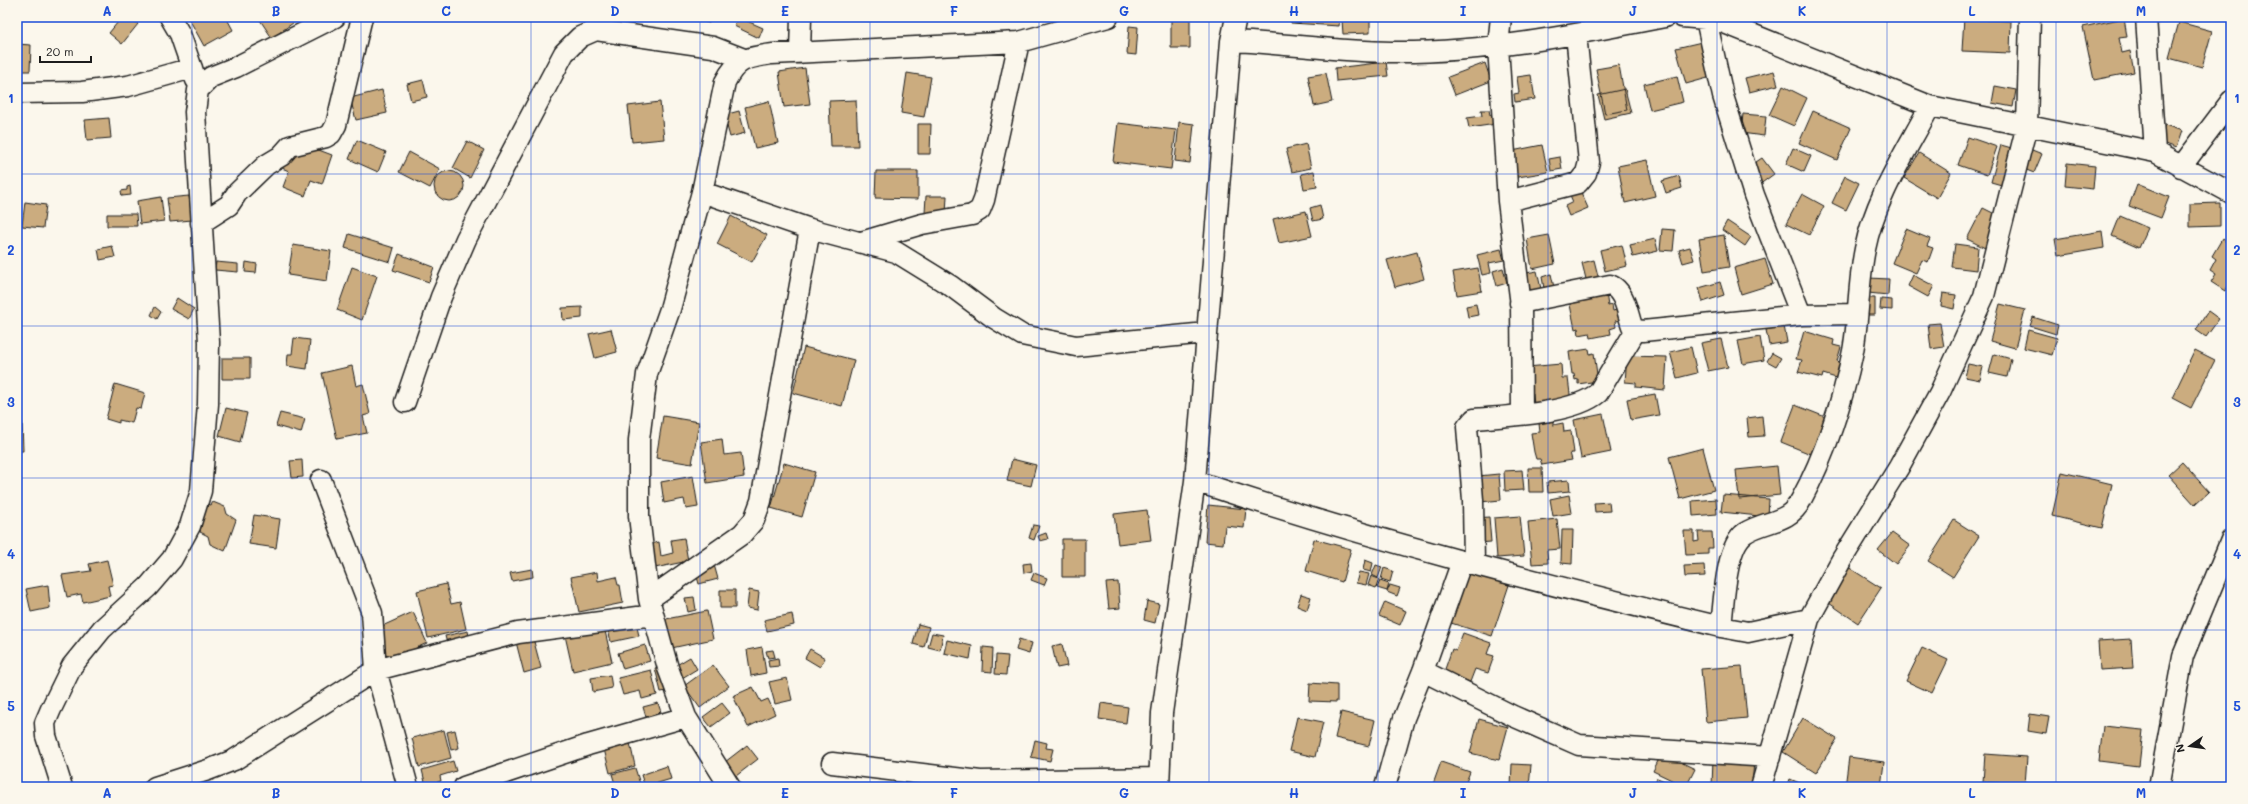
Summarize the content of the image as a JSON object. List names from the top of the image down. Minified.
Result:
{"scale_bar":"20 m","north":"left","grid":{"columns":["A","B","C","D","E","F","G","H","I","J","K","L","M"],"rows":["1","2","3","4","5"]}}
